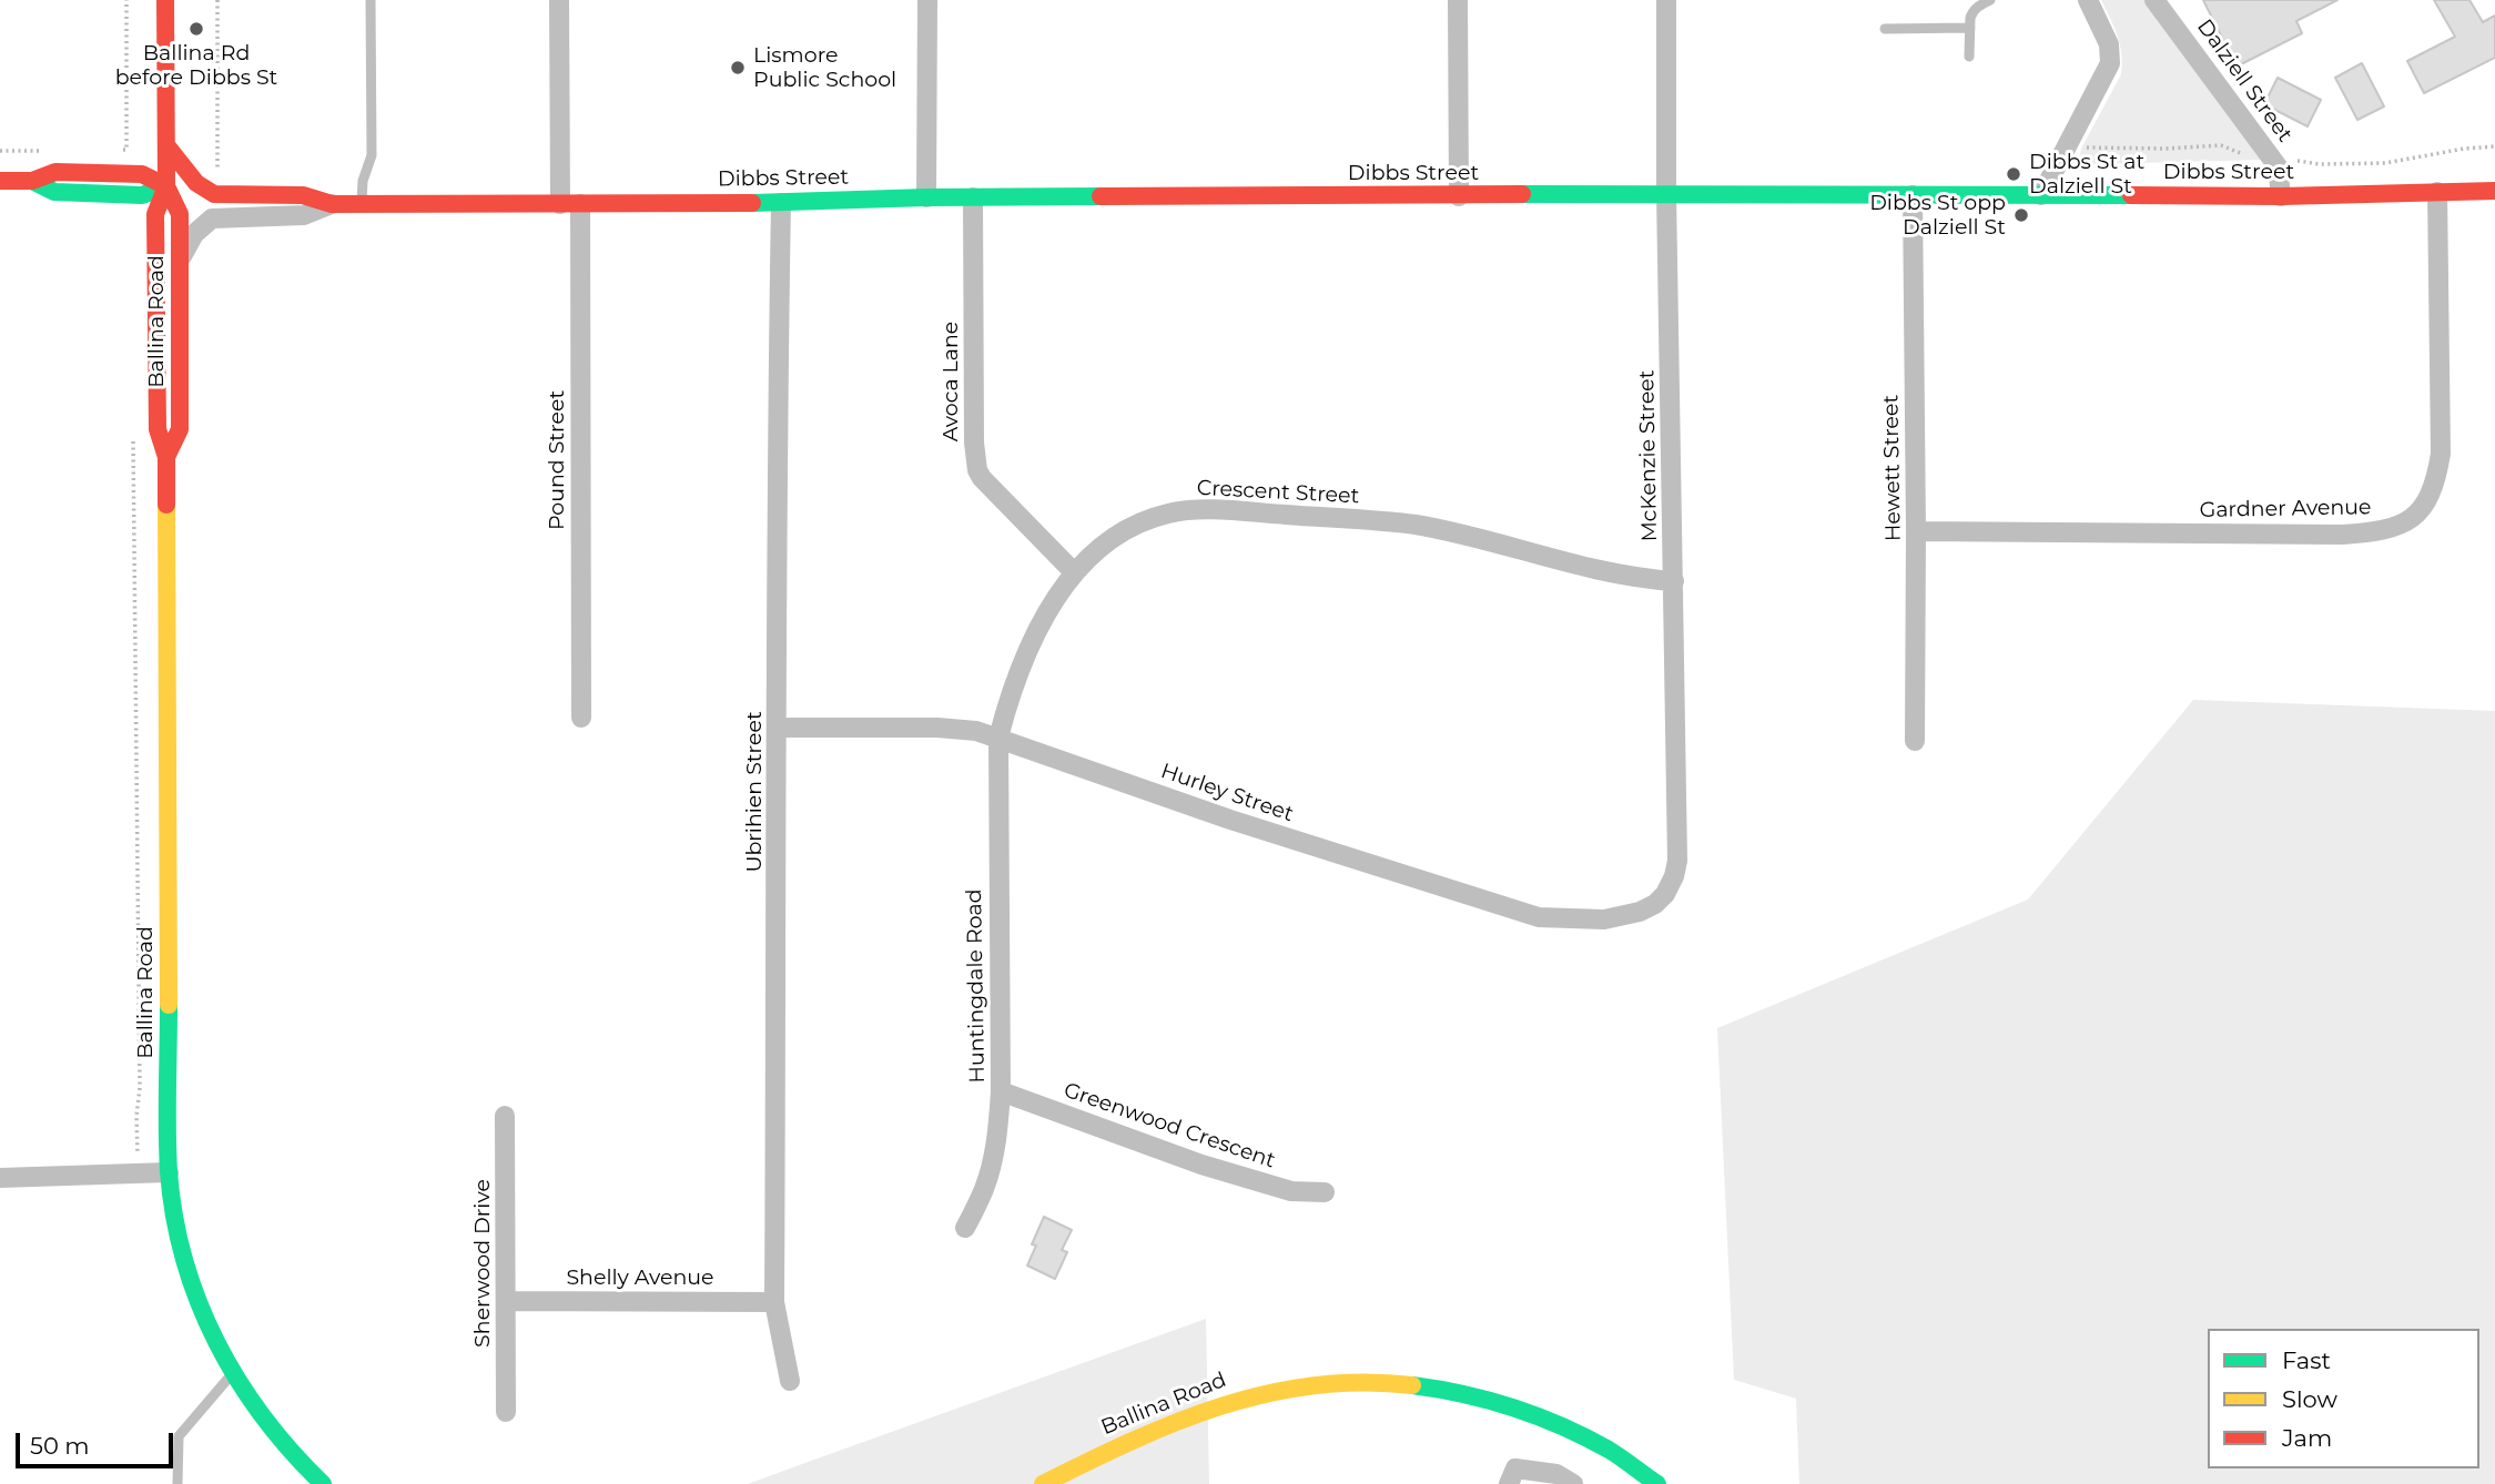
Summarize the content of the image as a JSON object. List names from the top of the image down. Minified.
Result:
{"streets":{"street":["Dalziell Street","Dibbs Street","Ballina Road","Avoca Lane","McKenzie Street","Pound Street","Hewett Street","Crescent Street","Gardner Avenue","Ubrihien Street","Hurley Street","Huntingdale Road","Greenwood Crescent","Sherwood Drive","Shelly Avenue"]},"crossings":[["Dalziell Street","Dibbs Street"],["Dibbs Street","Ballina Road"],["Dibbs Street","Avoca Lane"],["Dibbs Street","McKenzie Street"],["Dibbs Street","Pound Street"],["Dibbs Street","Hewett Street"],["Dibbs Street","Gardner Avenue"],["Dibbs Street","Ubrihien Street"],["Avoca Lane","Crescent Street"],["McKenzie Street","Crescent Street"],["McKenzie Street","Hurley Street"],["Hewett Street","Gardner Avenue"],["Crescent Street","Hurley Street"],["Crescent Street","Huntingdale Road"],["Ubrihien Street","Hurley Street"],["Ubrihien Street","Shelly Avenue"],["Hurley Street","Huntingdale Road"],["Huntingdale Road","Greenwood Crescent"],["Sherwood Drive","Shelly Avenue"]],"places":["Ballina Rd before Dibbs St","Lismore Public School","Dibbs St at Dalziell St","Dibbs St opp Dalziell St"],"legend":["Fast","Slow","Jam"],"scale_bar":"50 m"}
